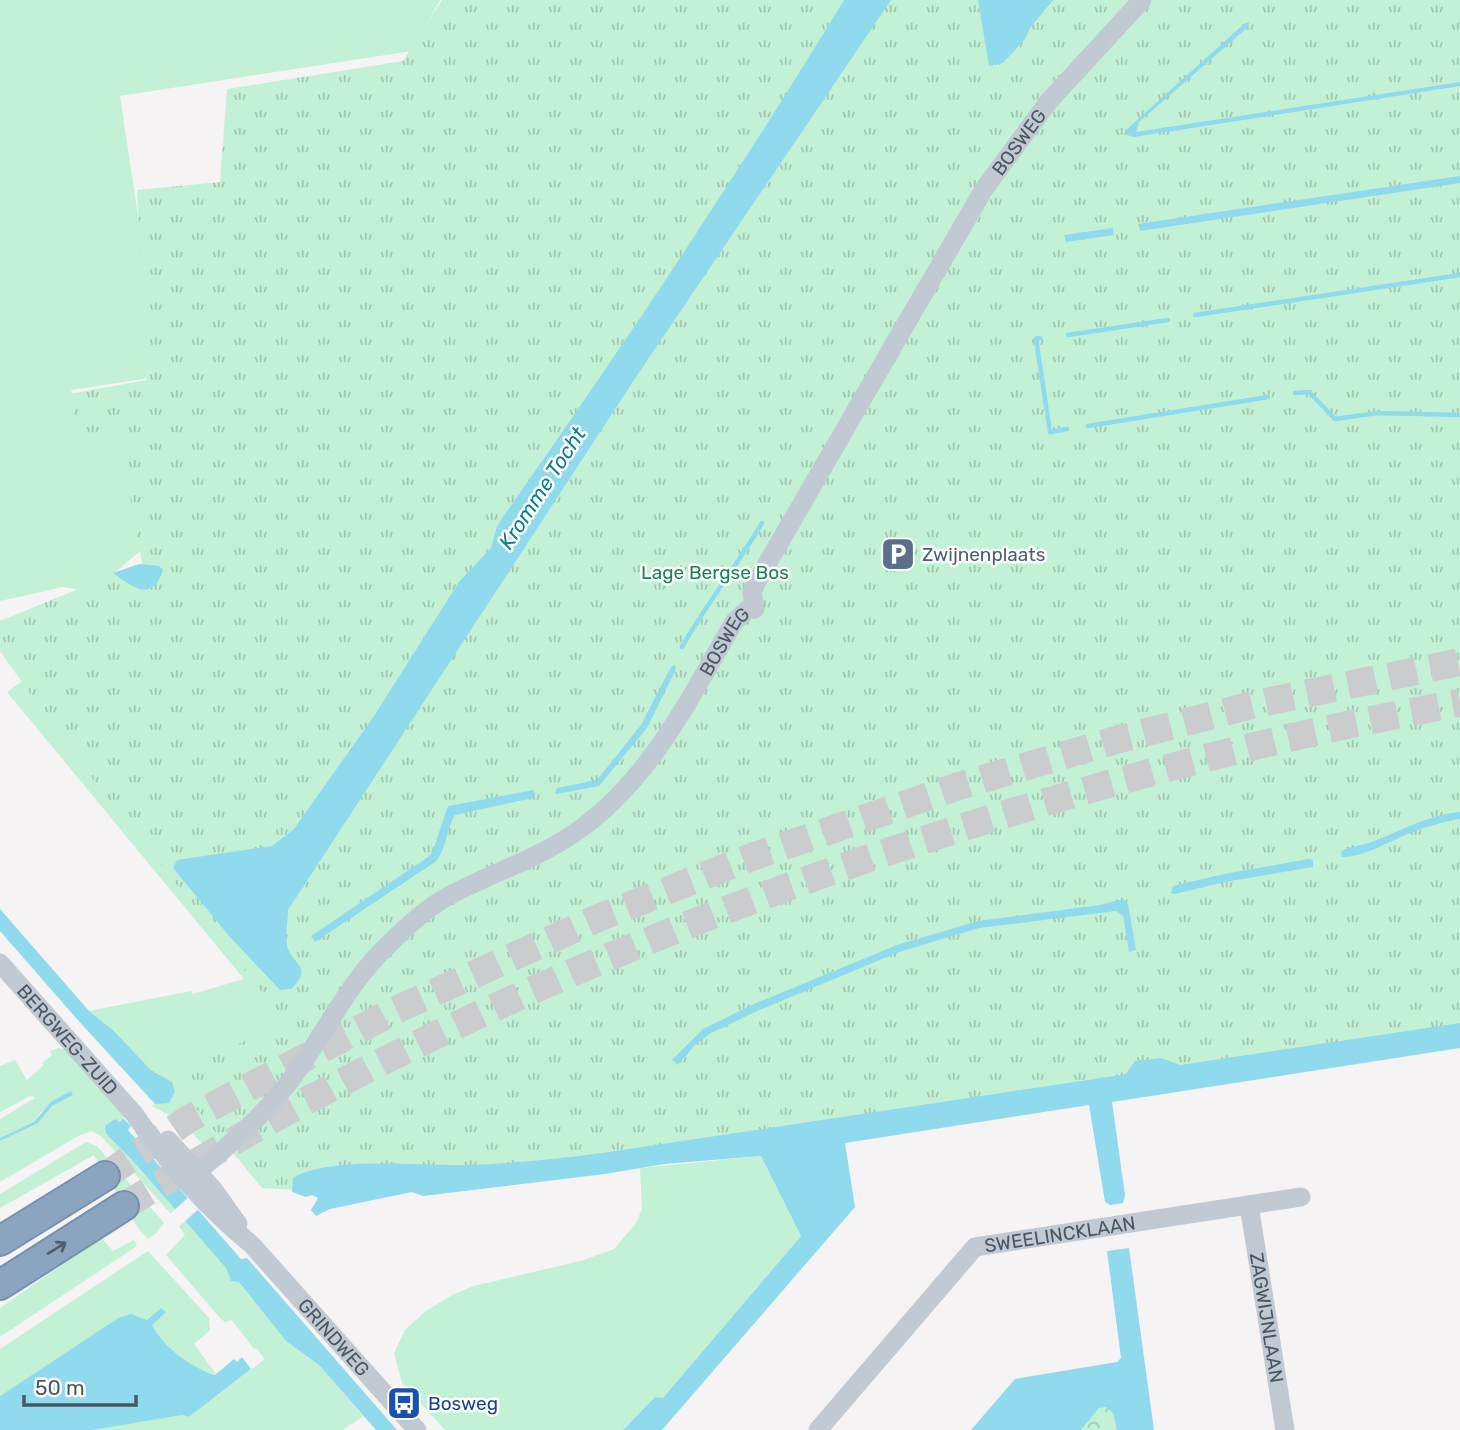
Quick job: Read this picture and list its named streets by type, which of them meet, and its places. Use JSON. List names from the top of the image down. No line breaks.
{"streets":{"street":["BOSWEG","BERGWEG-ZUID","SWEELINCKLAAN","ZAGWIJNLAAN","GRINDWEG"]},"crossings":[["BOSWEG","BERGWEG-ZUID"],["BOSWEG","GRINDWEG"],["BERGWEG-ZUID","GRINDWEG"],["SWEELINCKLAAN","ZAGWIJNLAAN"]],"water":["Kromme Tocht"],"parks":["Lage Bergse Bos"],"places":{"parking":["Zwijnenplaats"],"bus stop":["Bosweg"]},"scale_bar":"50 m"}
